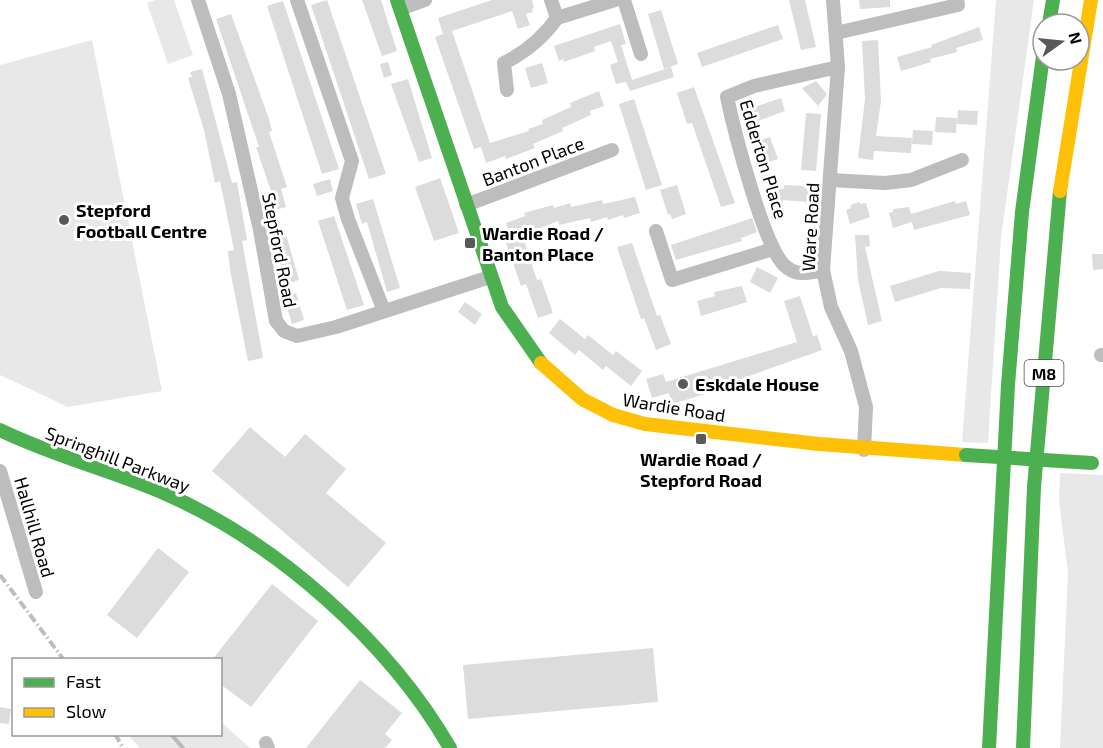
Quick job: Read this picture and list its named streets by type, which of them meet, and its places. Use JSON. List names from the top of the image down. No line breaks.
{"streets":{"main road":["M8","Wardie Road","Springhill Parkway"],"street":["Edderton Place","Banton Place","Ware Road","Stepford Road","Hallhill Road"]},"crossings":[["Edderton Place","Ware Road"],["Banton Place","Wardie Road"],["Ware Road","Wardie Road"],["Stepford Road","Wardie Road"]],"places":{"other":["Stepford Football Centre","Eskdale House"],"transit":["Wardie Road / Banton Place","Wardie Road / Stepford Road"]},"legend":["Fast","Slow"],"north":"right"}
